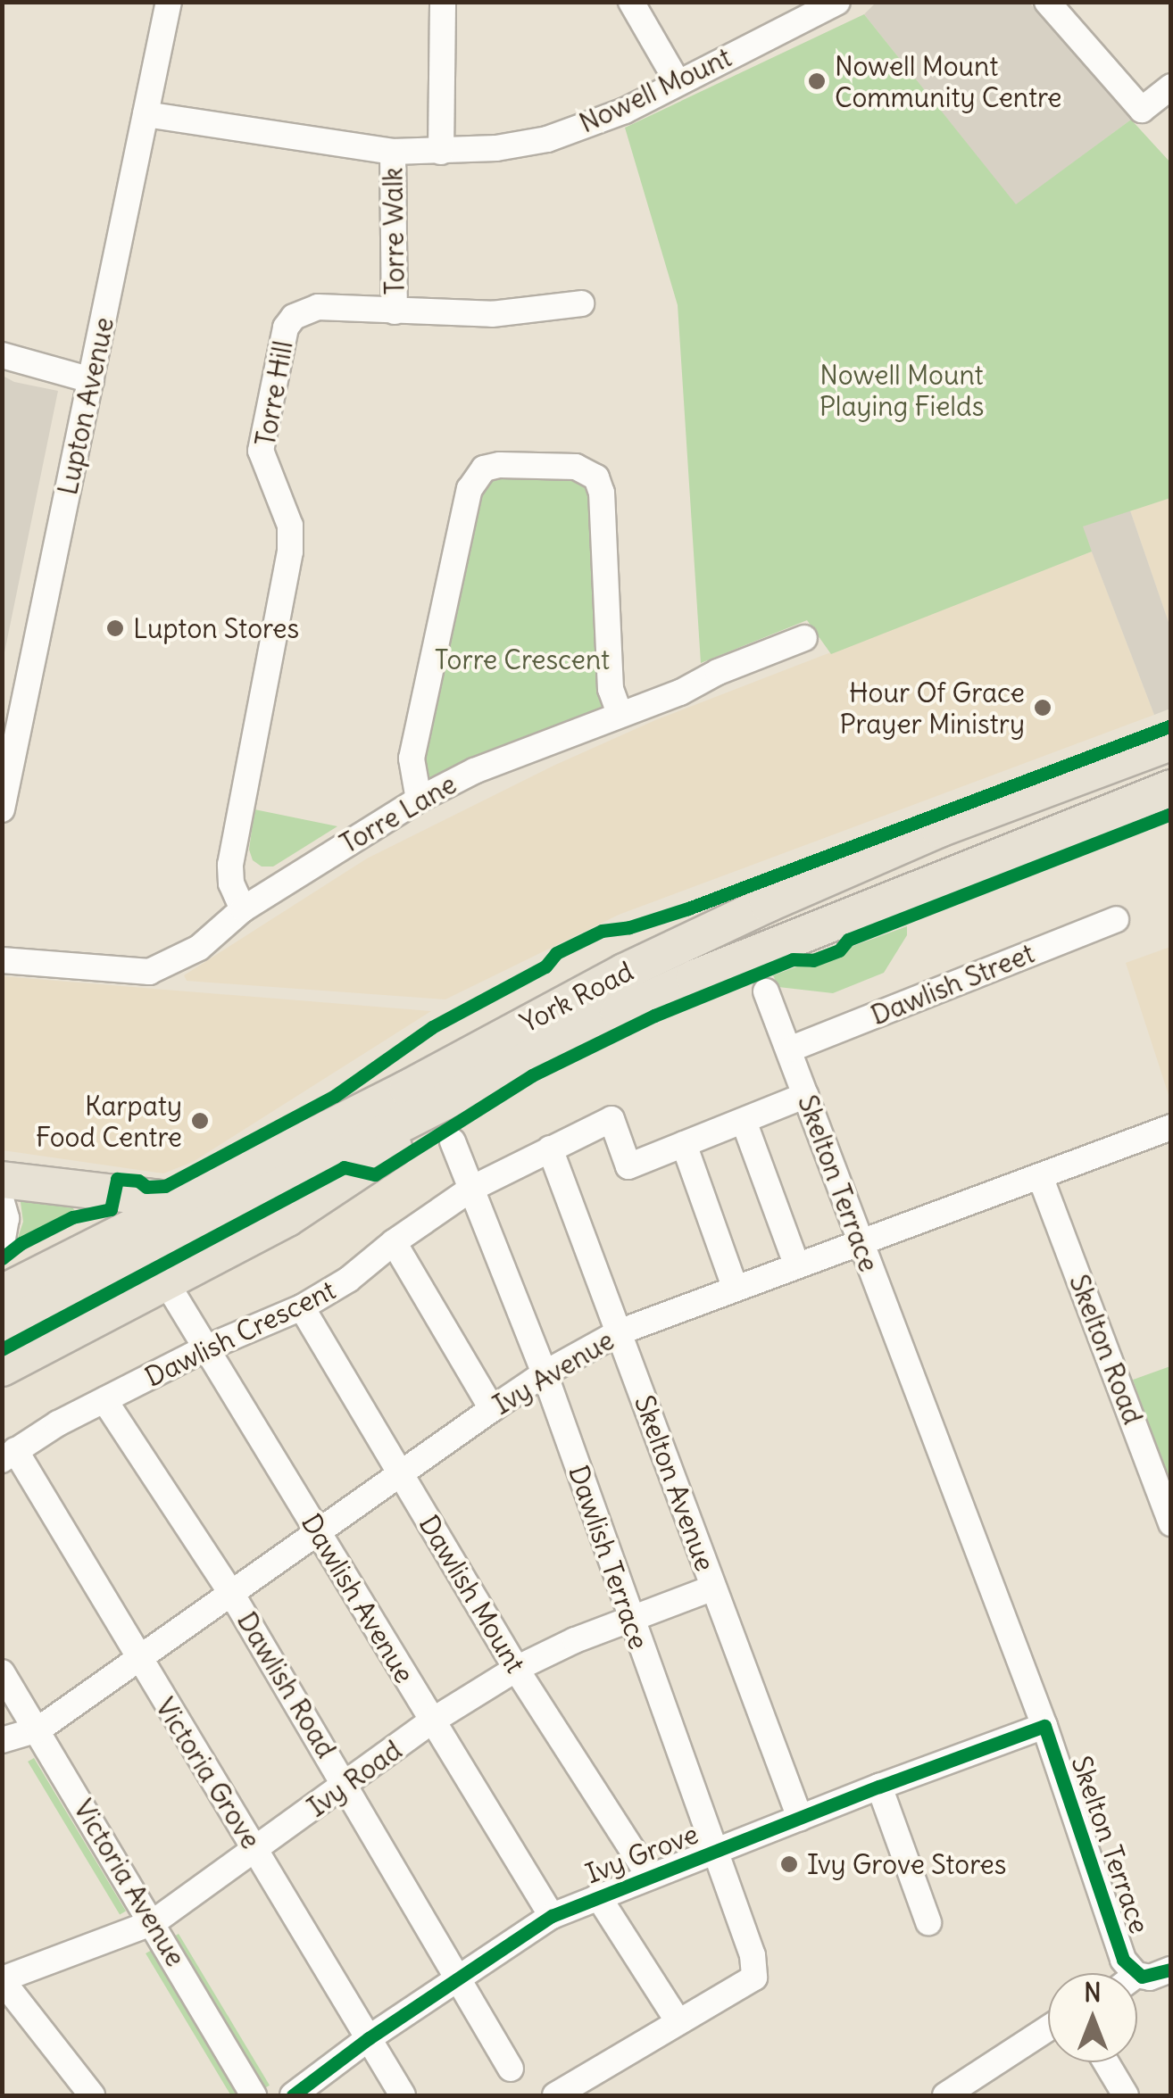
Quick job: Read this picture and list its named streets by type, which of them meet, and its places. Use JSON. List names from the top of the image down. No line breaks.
{"streets":{"highway":["York Road"],"street":["Nowell Mount","Torre Walk","Torre Hill","Lupton Avenue","Torre Lane","Dawlish Street","Skelton Terrace","Dawlish Crescent","Skelton Road","Ivy Avenue","Skelton Avenue","Dawlish Terrace","Dawlish Mount","Dawlish Avenue","Dawlish Road","Victoria Grove","Ivy Road","Ivy Grove","Victoria Avenue"]},"crossings":[["Nowell Mount","Torre Walk"],["Nowell Mount","Lupton Avenue"],["Torre Walk","Torre Hill"],["Torre Hill","Torre Lane"],["Dawlish Street","Skelton Terrace"],["Skelton Terrace","Ivy Avenue"],["Skelton Terrace","Ivy Grove"],["Dawlish Crescent","Skelton Avenue"],["Dawlish Crescent","Dawlish Terrace"],["Dawlish Crescent","Dawlish Mount"],["Dawlish Crescent","Dawlish Avenue"],["Dawlish Crescent","Dawlish Road"],["Dawlish Crescent","Victoria Grove"],["Skelton Road","Ivy Avenue"],["Ivy Avenue","Skelton Avenue"],["Ivy Avenue","Dawlish Terrace"],["Ivy Avenue","Dawlish Mount"],["Ivy Avenue","Dawlish Avenue"],["Ivy Avenue","Dawlish Road"],["Ivy Avenue","Victoria Grove"],["Ivy Avenue","Victoria Avenue"],["Skelton Avenue","Ivy Road"],["Skelton Avenue","Ivy Grove"],["Dawlish Terrace","Ivy Road"],["Dawlish Terrace","Ivy Grove"],["Dawlish Mount","Ivy Road"],["Dawlish Mount","Ivy Grove"],["Dawlish Avenue","Ivy Road"],["Dawlish Avenue","Ivy Grove"],["Dawlish Road","Ivy Road"],["Dawlish Road","Ivy Grove"],["Victoria Grove","Ivy Road"],["Victoria Grove","Ivy Grove"],["Ivy Road","Victoria Avenue"]],"parks":["Nowell Mount Playing Fields","Torre Crescent"],"places":["Nowell Mount Community Centre","Lupton Stores","Hour Of Grace Prayer Ministry","Karpaty Food Centre","Ivy Grove Stores"],"north":"top"}
